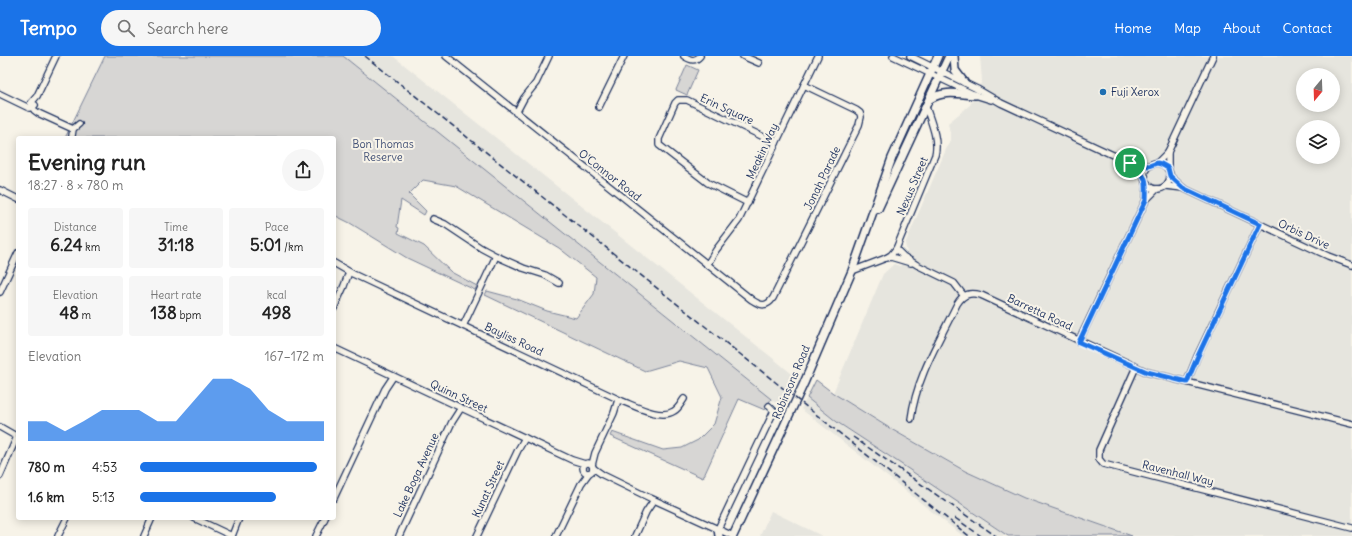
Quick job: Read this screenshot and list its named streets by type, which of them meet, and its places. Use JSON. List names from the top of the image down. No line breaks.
{"streets":{"main road":["Robinsons Road"],"street":["Erin Square","Meakin Way","O'Connor Road","Jonah Parade","Nexus Street","Orbis Drive","Barretta Road","Bayliss Road","Quinn Street","Ravenhall Way","Lake Boga Avenue","Kunat Street"]},"crossings":[["Erin Square","Meakin Way"],["Meakin Way","O'Connor Road"],["Meakin Way","Jonah Parade"],["O'Connor Road","Jonah Parade"],["Nexus Street","Robinsons Road"],["Barretta Road","Ravenhall Way"],["Robinsons Road","Quinn Street"],["Quinn Street","Lake Boga Avenue"],["Quinn Street","Kunat Street"]],"parks":["Bon Thomas Reserve"],"places":["Fuji Xerox"],"north":"bottom","page":{"header":"Tempo","search":"Search here","nav":["Home","Map","About","Contact"],"heading":["Evening run","18:27 · 8 × 780 m"],"stats":[["Distance","6.24 km"],["Time","31:18"],["Pace","5:01 /km"],["Elevation","48 m"],["Heart rate","138 bpm"],["kcal","498"]],"chart":["Elevation","167–172 m"],"list":[{"name":"780 m","note":"4:53"},{"name":"1.6 km","note":"5:13"}]}}
